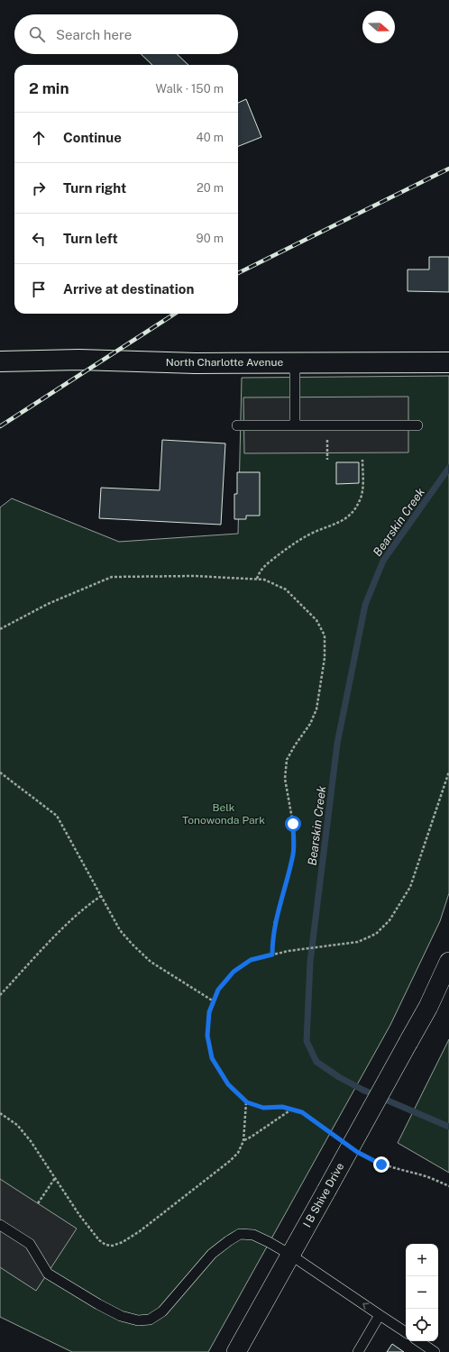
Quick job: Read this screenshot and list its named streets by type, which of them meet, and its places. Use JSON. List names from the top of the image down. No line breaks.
{"streets":{"main road":["North Charlotte Avenue"],"street":["I B Shive Drive"]},"water":["Bearskin Creek"],"parks":["Belk Tonowonda Park"],"north":"right","page":{"search":"Search here","heading":["2 min","Walk · 150 m"],"list":[["Continue","40 m"],["Turn right","20 m"],["Turn left","90 m"],"Arrive at destination"],"map_buttons":["+","−"]}}
